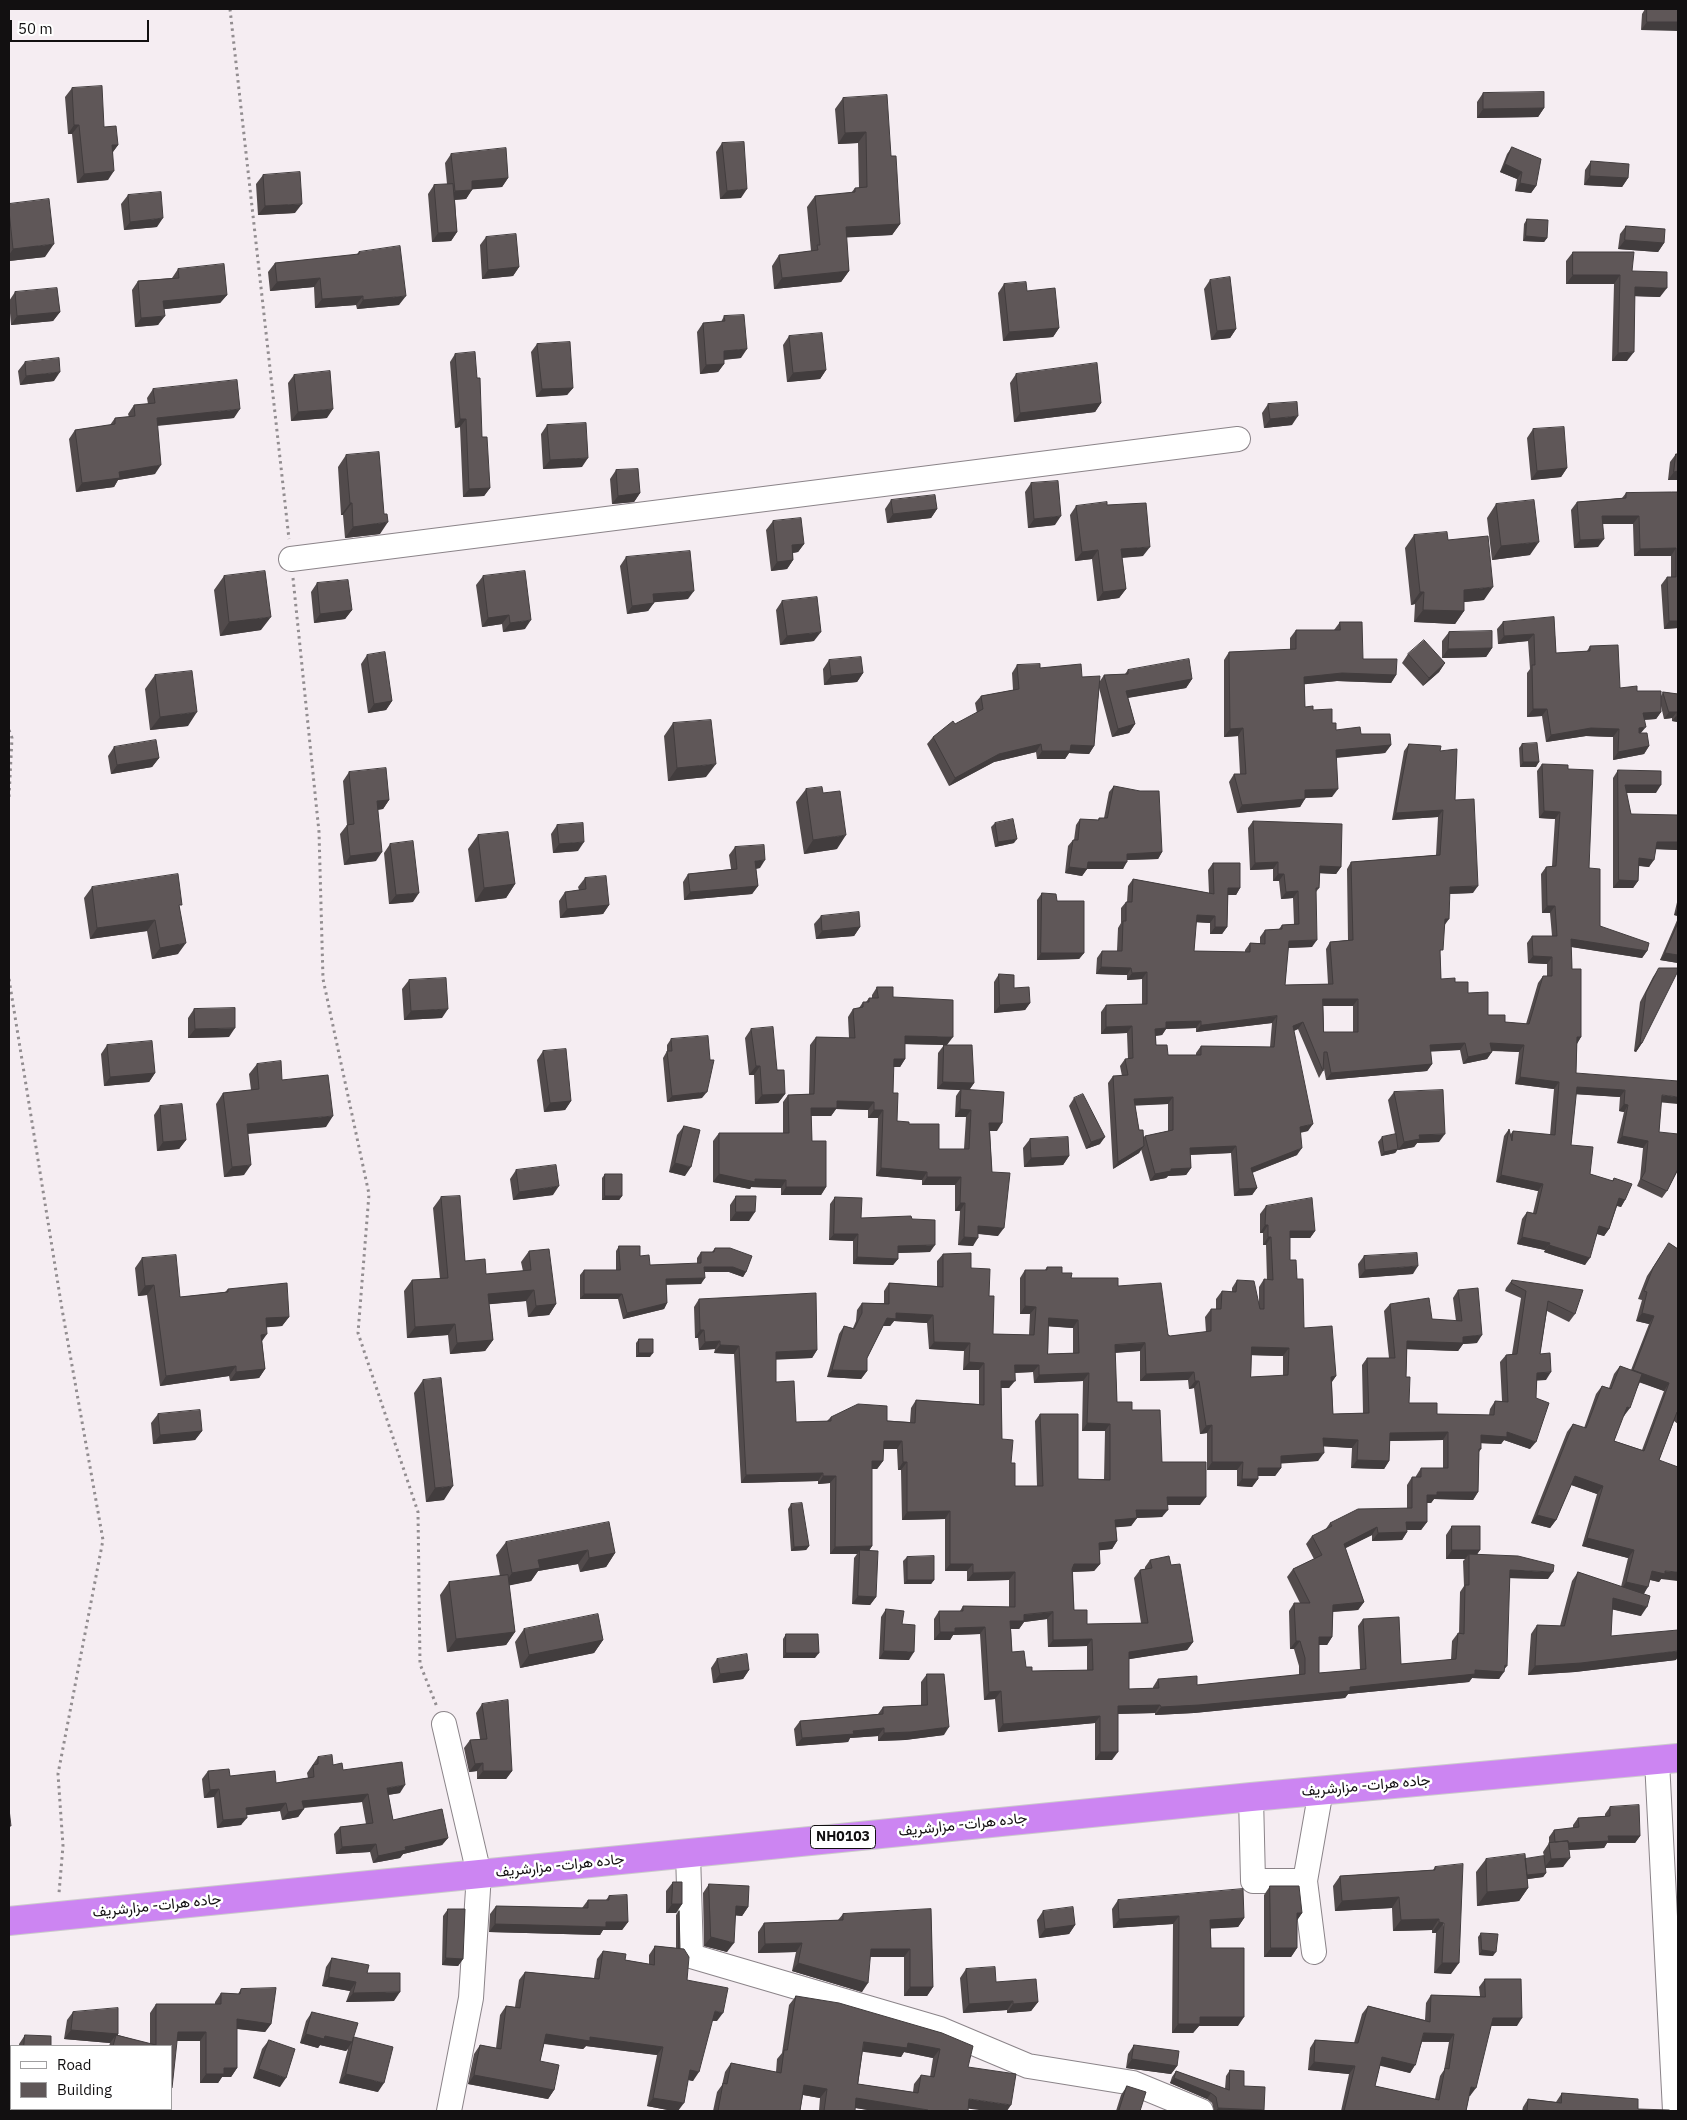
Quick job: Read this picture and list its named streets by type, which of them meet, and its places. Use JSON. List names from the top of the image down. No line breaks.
{"streets":{"highway":["جاده هرات- مزارشریف","NH0103"]},"legend":["Road","Building"],"scale_bar":"50 m"}
